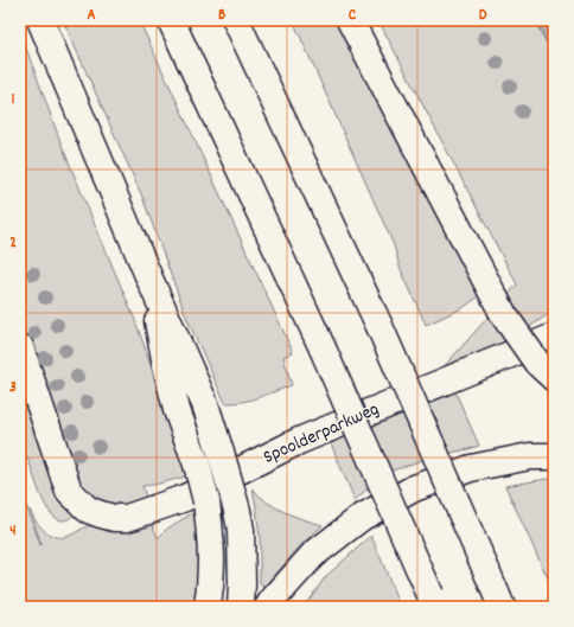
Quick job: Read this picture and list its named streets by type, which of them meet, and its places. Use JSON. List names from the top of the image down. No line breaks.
{"streets":{"main road":["Spoolderparkweg"]},"grid":{"columns":["A","B","C","D"],"rows":["1","2","3","4"]}}
